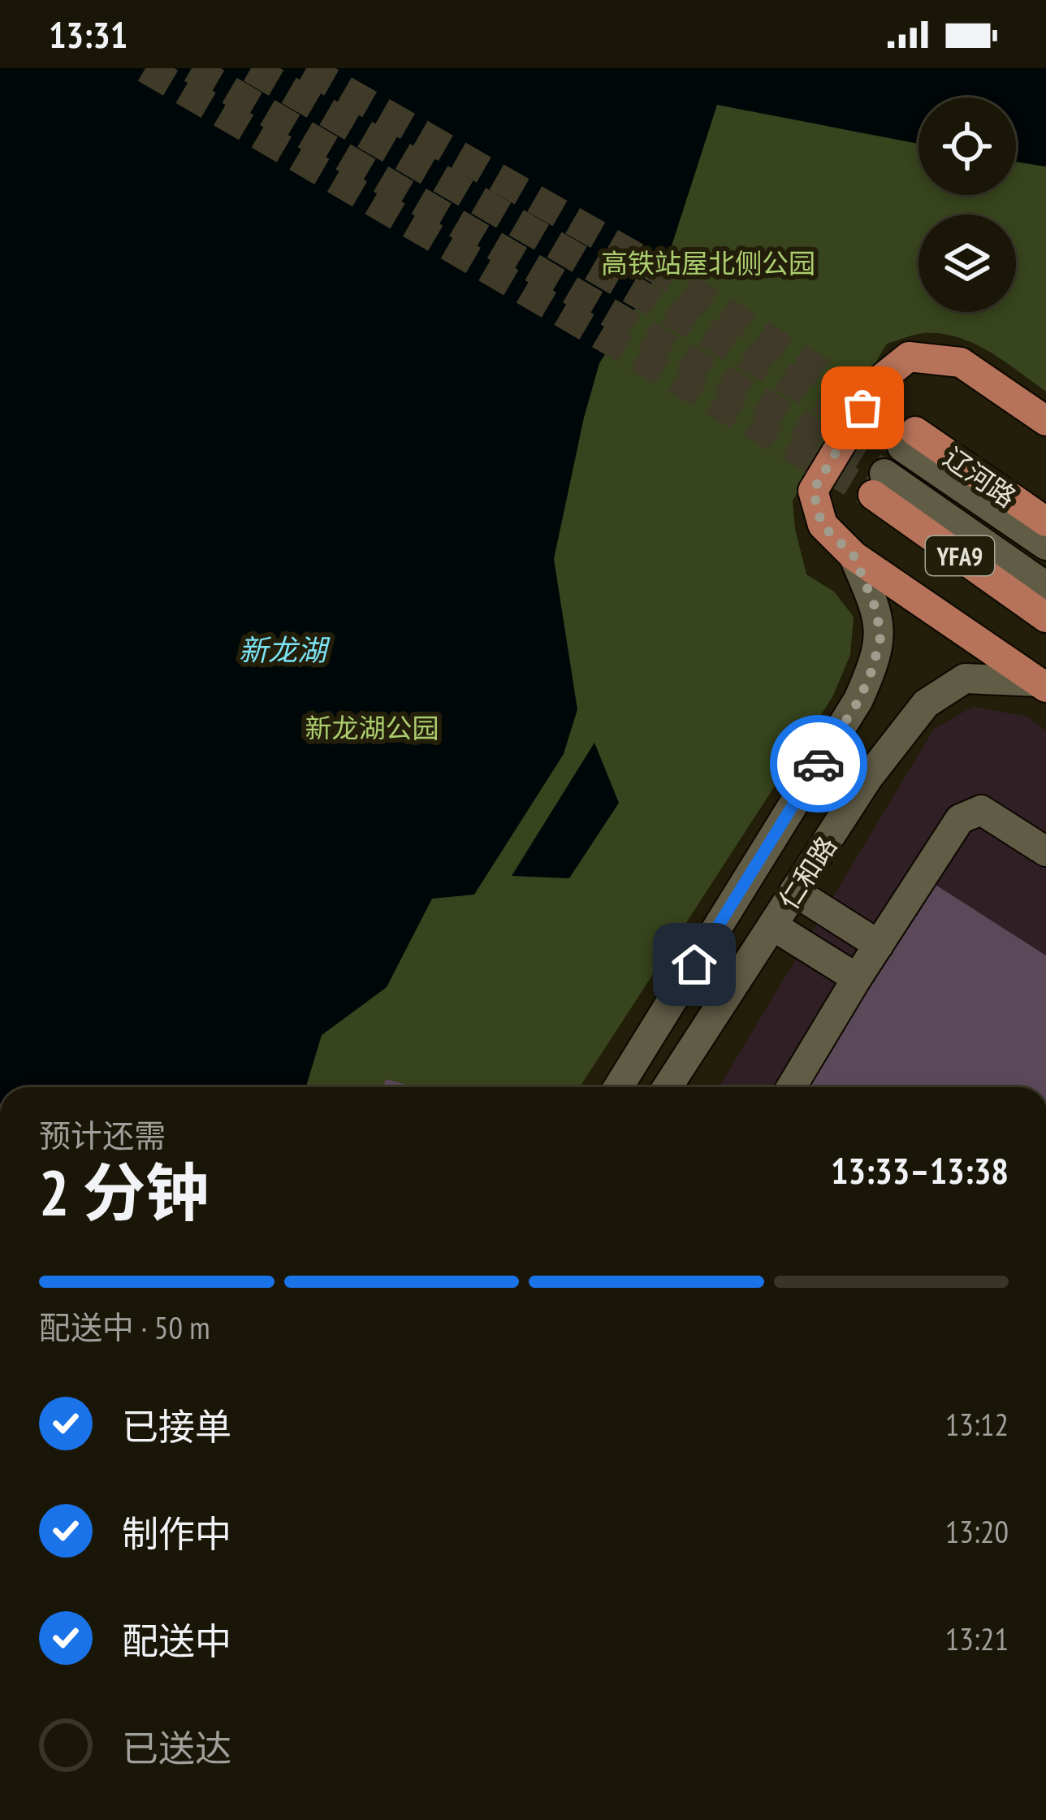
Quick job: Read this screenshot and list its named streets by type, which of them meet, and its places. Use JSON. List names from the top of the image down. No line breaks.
{"streets":{"main road":["辽河路","YFA9"],"street":["仁和路"]},"water":["新龙湖"],"parks":["高铁站屋北侧公园","新龙湖公园"],"page":{"status":"13:31","heading":["2 分钟","预计还需","13:33–13:38"],"bar":"配送中 · 50 m","list":[["已接单","13:12"],["制作中","13:20"],["配送中","13:21"],"已送达"]}}
